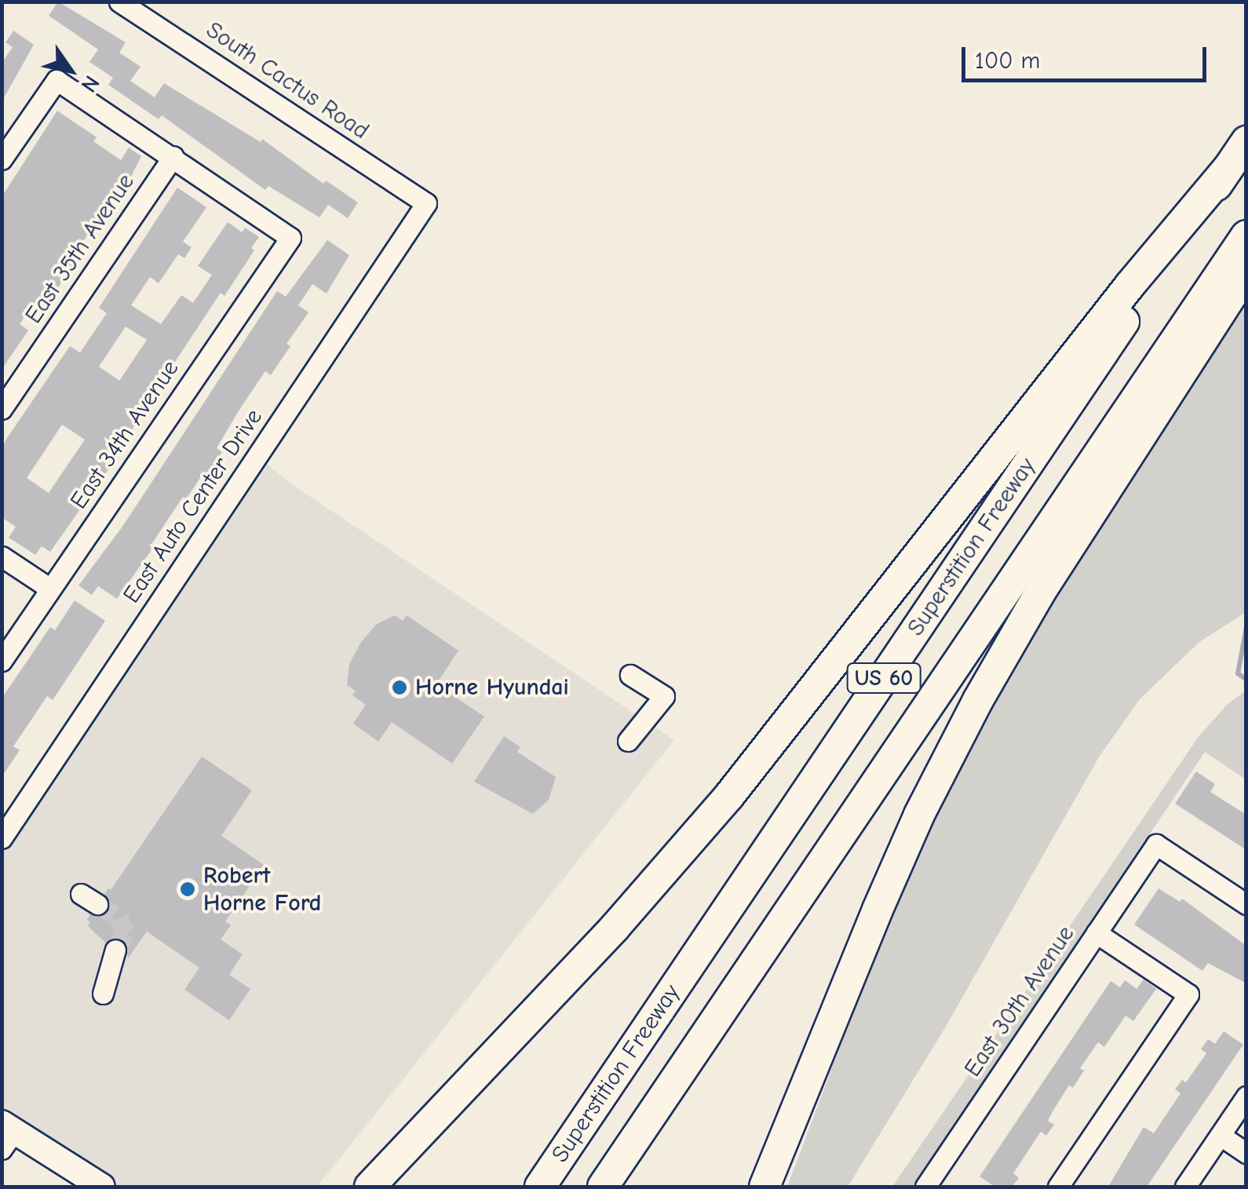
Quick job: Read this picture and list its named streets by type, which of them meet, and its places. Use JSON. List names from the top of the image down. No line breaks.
{"streets":{"highway":["Superstition Freeway","US 60"],"street":["South Cactus Road","East 35th Avenue","East 34th Avenue","East Auto Center Drive","East 30th Avenue"]},"crossings":[["South Cactus Road","East Auto Center Drive"],["East 35th Avenue","East 34th Avenue"]],"places":["Horne Hyundai","Robert Horne Ford"],"scale_bar":"100 m","north":"bottom right"}
